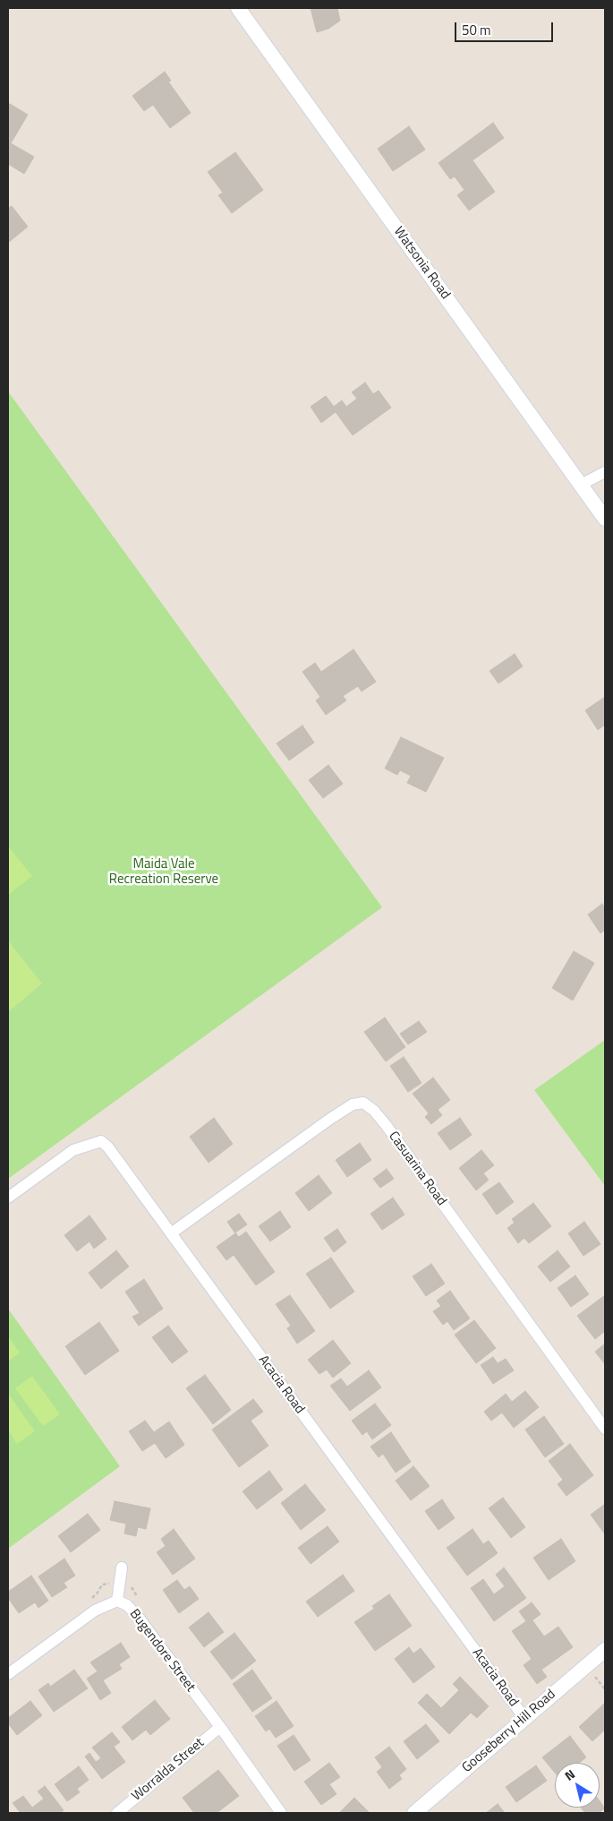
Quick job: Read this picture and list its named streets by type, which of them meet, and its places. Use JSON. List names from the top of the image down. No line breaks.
{"streets":{"street":["Watsonia Road","Casuarina Road","Acacia Road","Bugendore Street","Gooseberry Hill Road","Worralda Street"]},"crossings":[["Casuarina Road","Acacia Road"],["Acacia Road","Gooseberry Hill Road"],["Bugendore Street","Worralda Street"]],"parks":["Maida Vale Recreation Reserve"],"scale_bar":"50 m","north":"top left"}
